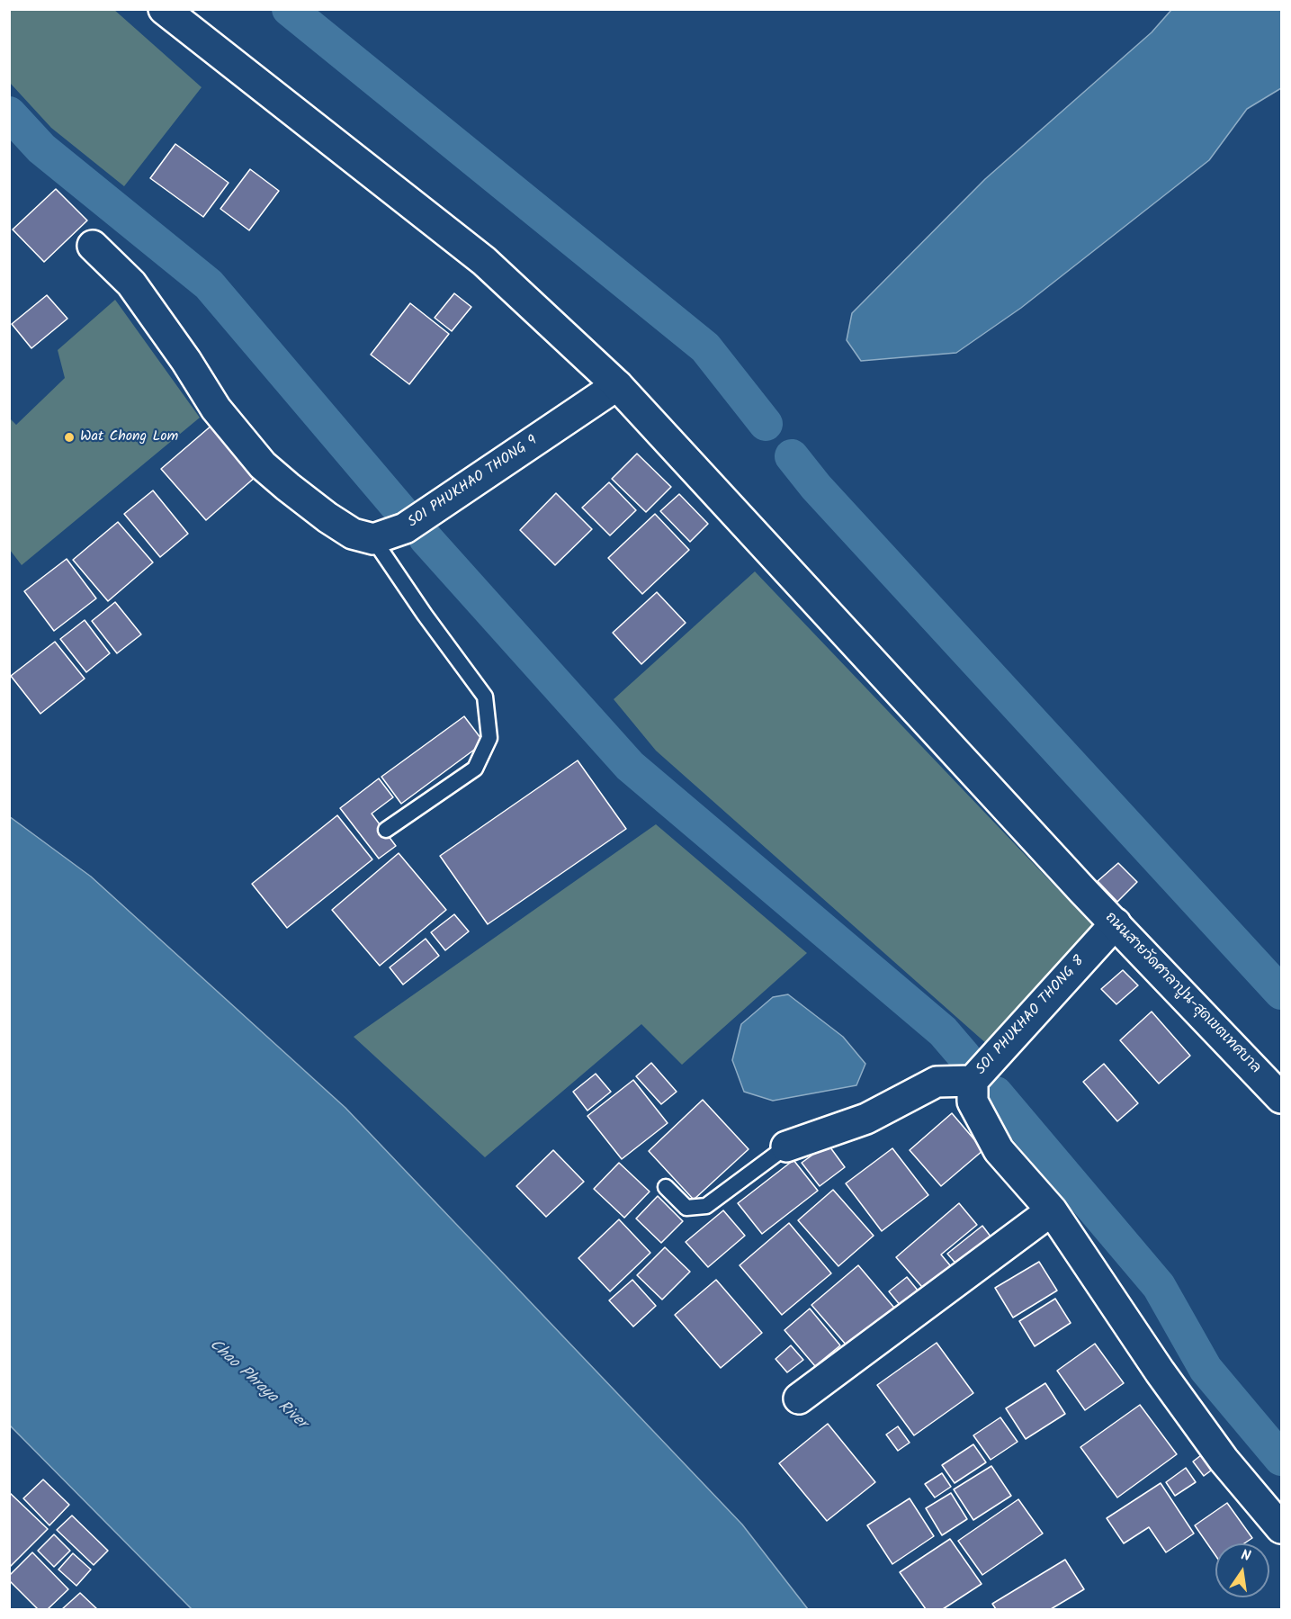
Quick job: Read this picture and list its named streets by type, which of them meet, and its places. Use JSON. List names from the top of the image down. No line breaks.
{"streets":{"street":["SOI PHUKHAO THONG 9","ถนนสายวัดศาลาปูน-สุดเขตเทศบาล","SOI PHUKHAO THONG 8"]},"crossings":[["SOI PHUKHAO THONG 9","ถนนสายวัดศาลาปูน-สุดเขตเทศบาล"],["ถนนสายวัดศาลาปูน-สุดเขตเทศบาล","SOI PHUKHAO THONG 8"]],"water":["Chao Phraya River"],"places":["Wat Chong Lom"],"north":"top"}
